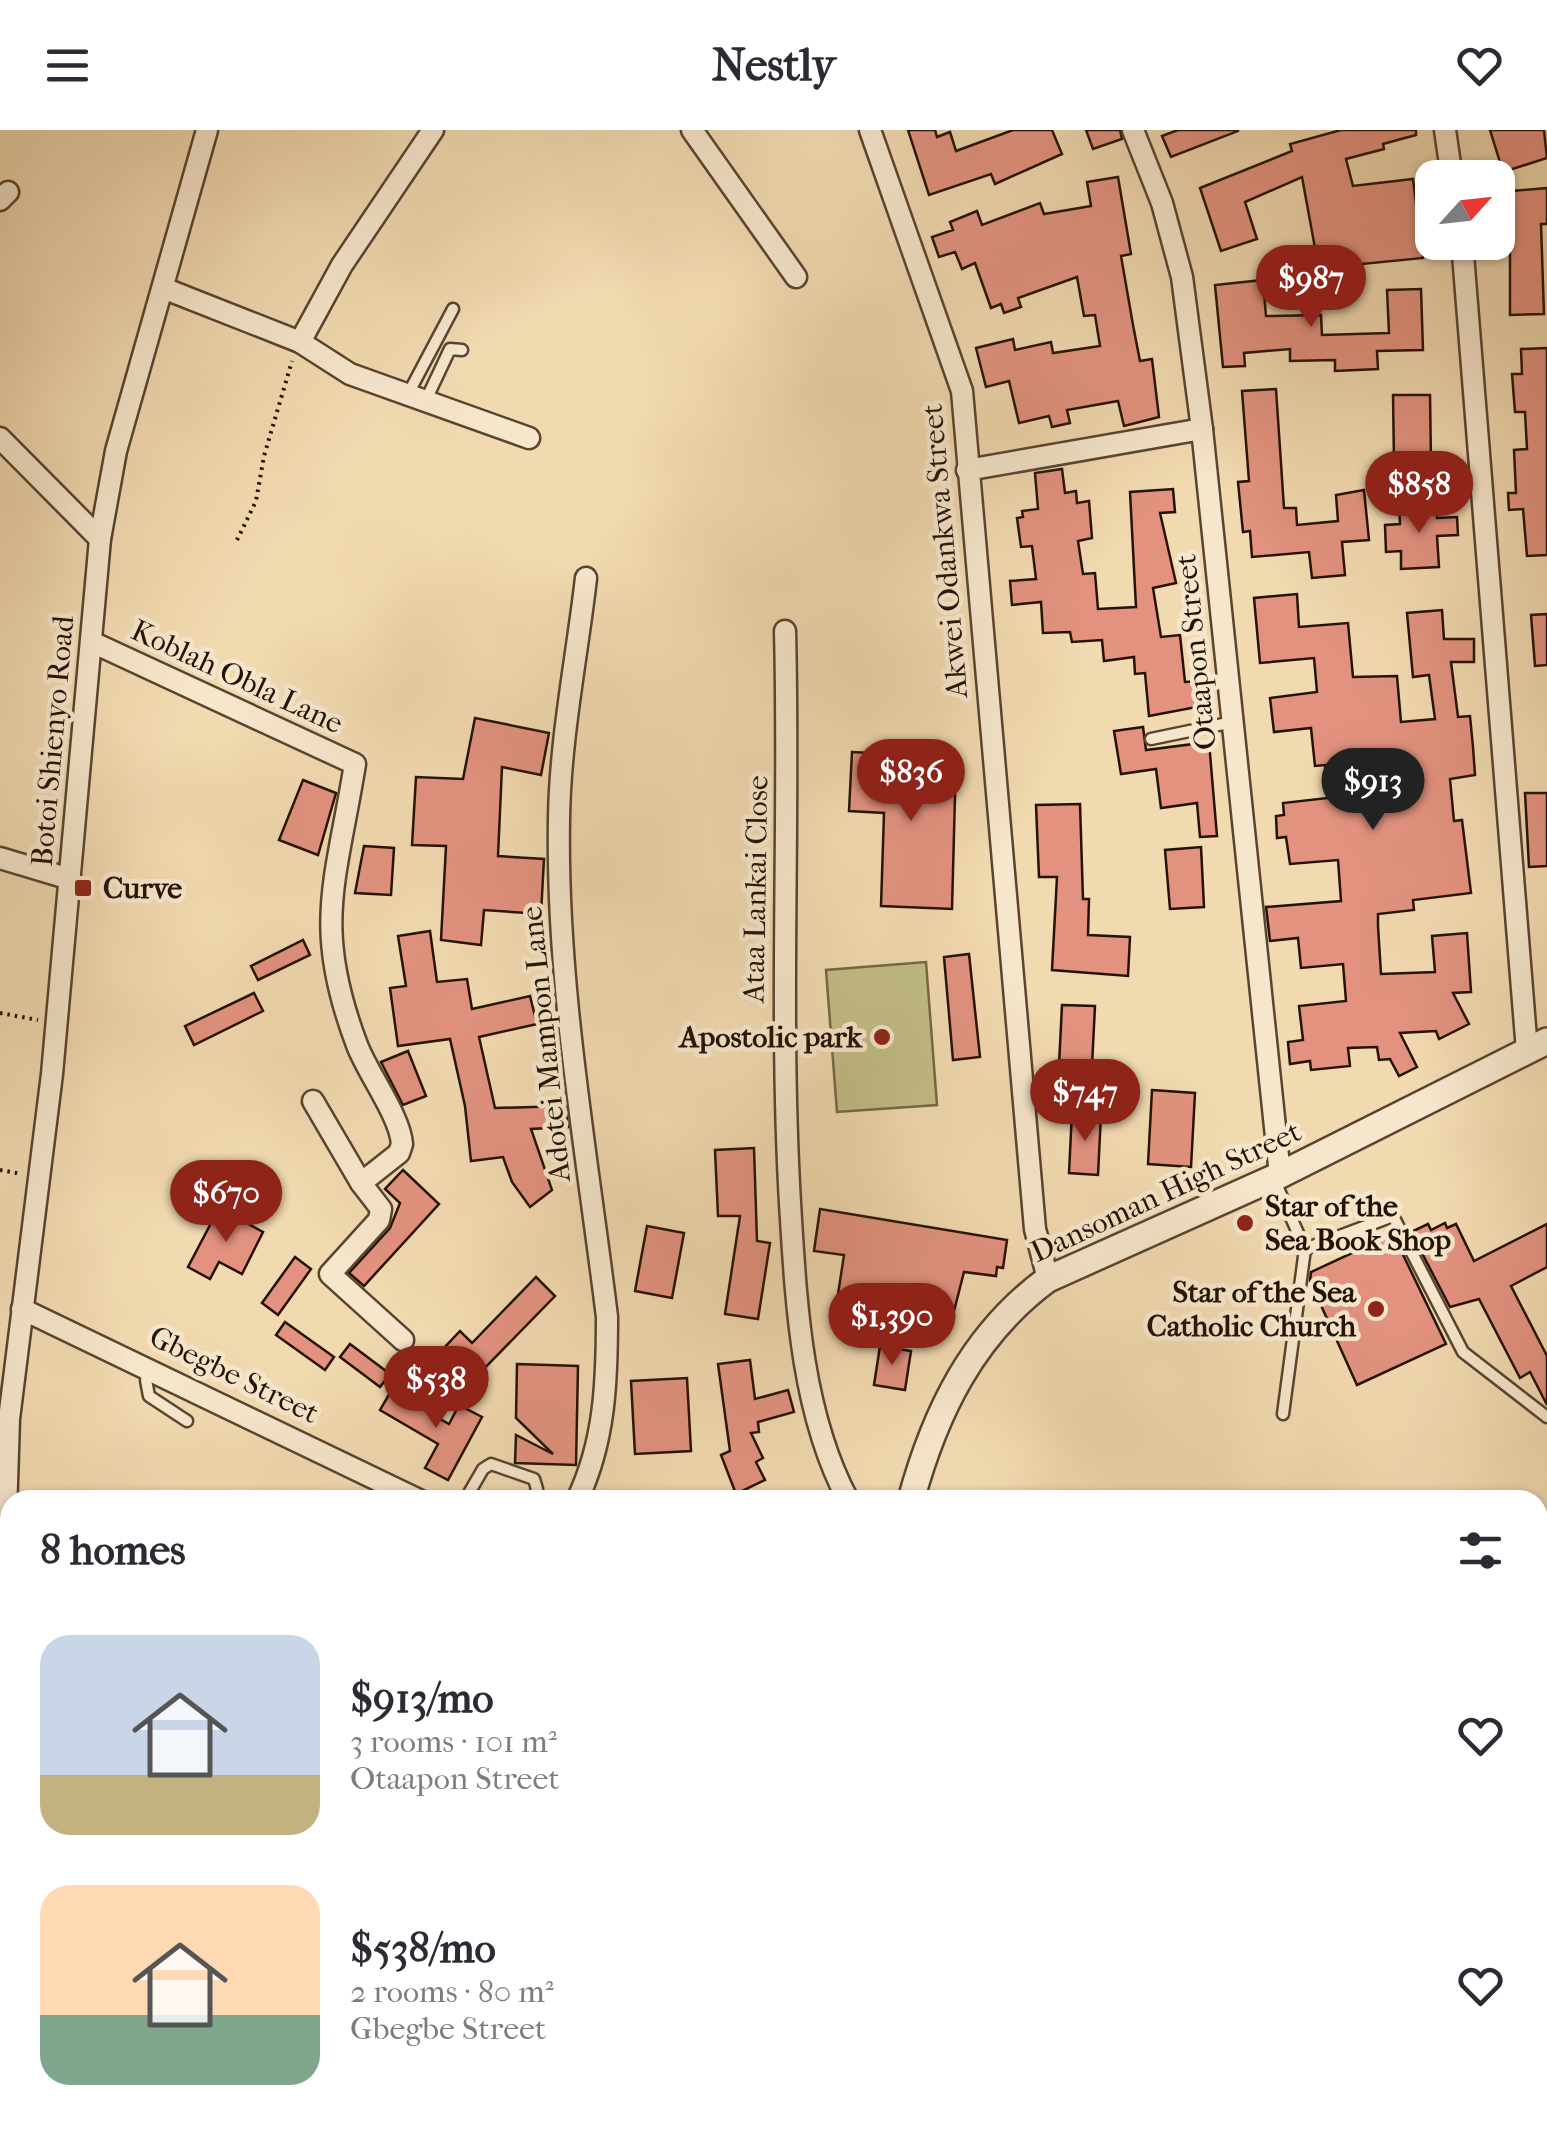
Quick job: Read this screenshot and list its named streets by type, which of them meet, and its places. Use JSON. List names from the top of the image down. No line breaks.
{"streets":{"street":["Akwei Odankwa Street","Otaapon Street","Koblah Obla Lane","Botoi Shienyo Road","Ataa Lankai Close","Adotei Mampon Lane","Dansoman High Street","Gbegbe Street"]},"crossings":[["Akwei Odankwa Street","Dansoman High Street"],["Otaapon Street","Dansoman High Street"],["Koblah Obla Lane","Botoi Shienyo Road"],["Botoi Shienyo Road","Gbegbe Street"]],"places":{"transit":["Curve"],"other":["Apostolic park","Star of the Sea Book Shop","Star of the Sea Catholic Church"]},"north":"top right","page":{"header":"Nestly","price":["$987","$858","$836","$913","$747","$670","$1,390","$538"],"heading":"8 homes","list":[{"name":"$913/mo","note":"3 rooms · 101 m² · Otaapon Street"},{"name":"$538/mo","note":"2 rooms · 80 m² · Gbegbe Street"}]}}
